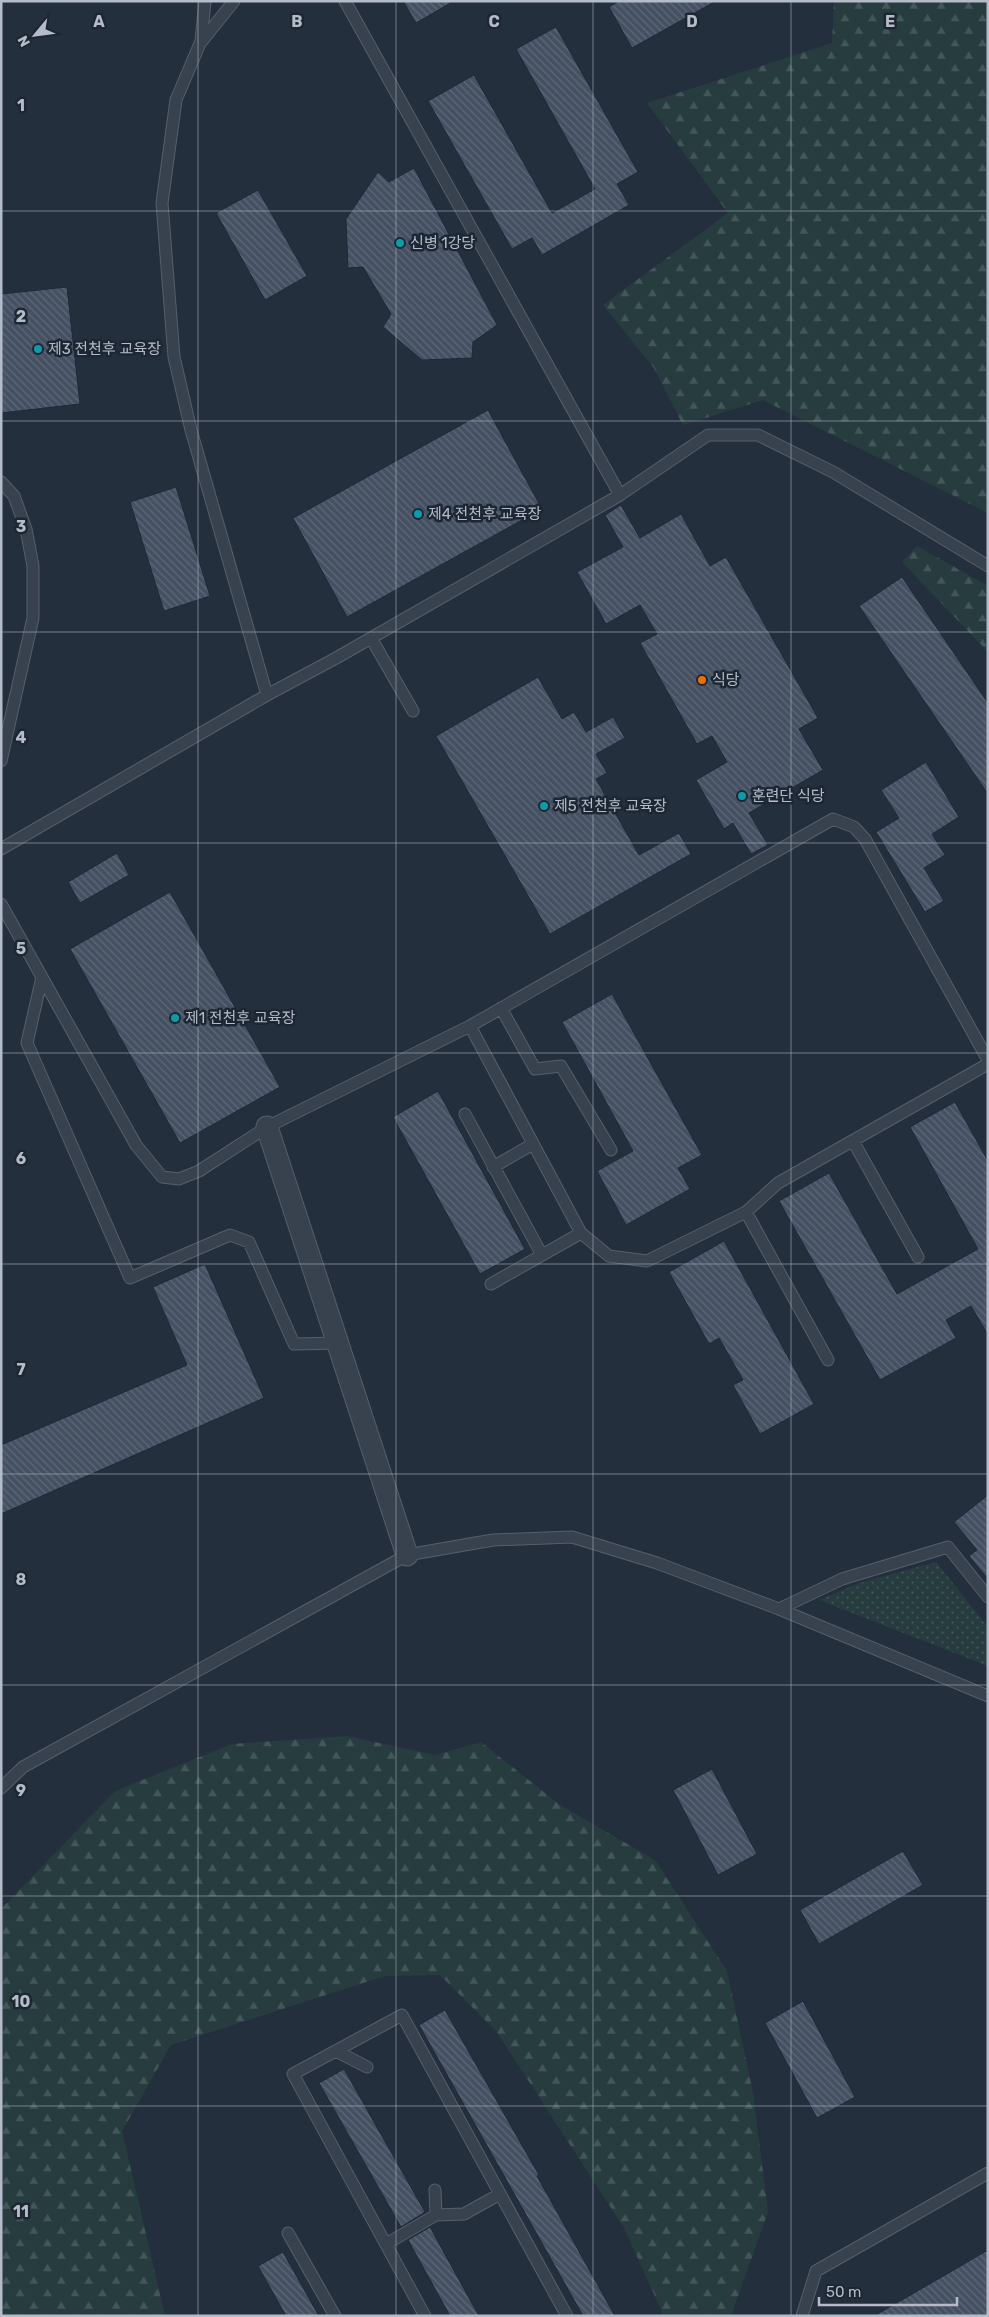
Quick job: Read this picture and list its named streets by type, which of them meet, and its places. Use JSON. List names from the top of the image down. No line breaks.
{"places":["신병 1강당","제3 전천후 교육장","제4 전천후 교육장","식당","훈련단 식당","제5 전천후 교육장","제1 전천후 교육장"],"scale_bar":"50 m","north":"bottom left","grid":{"columns":["A","B","C","D","E"],"rows":["1","2","3","4","5","6","7","8","9","10","11"]}}
